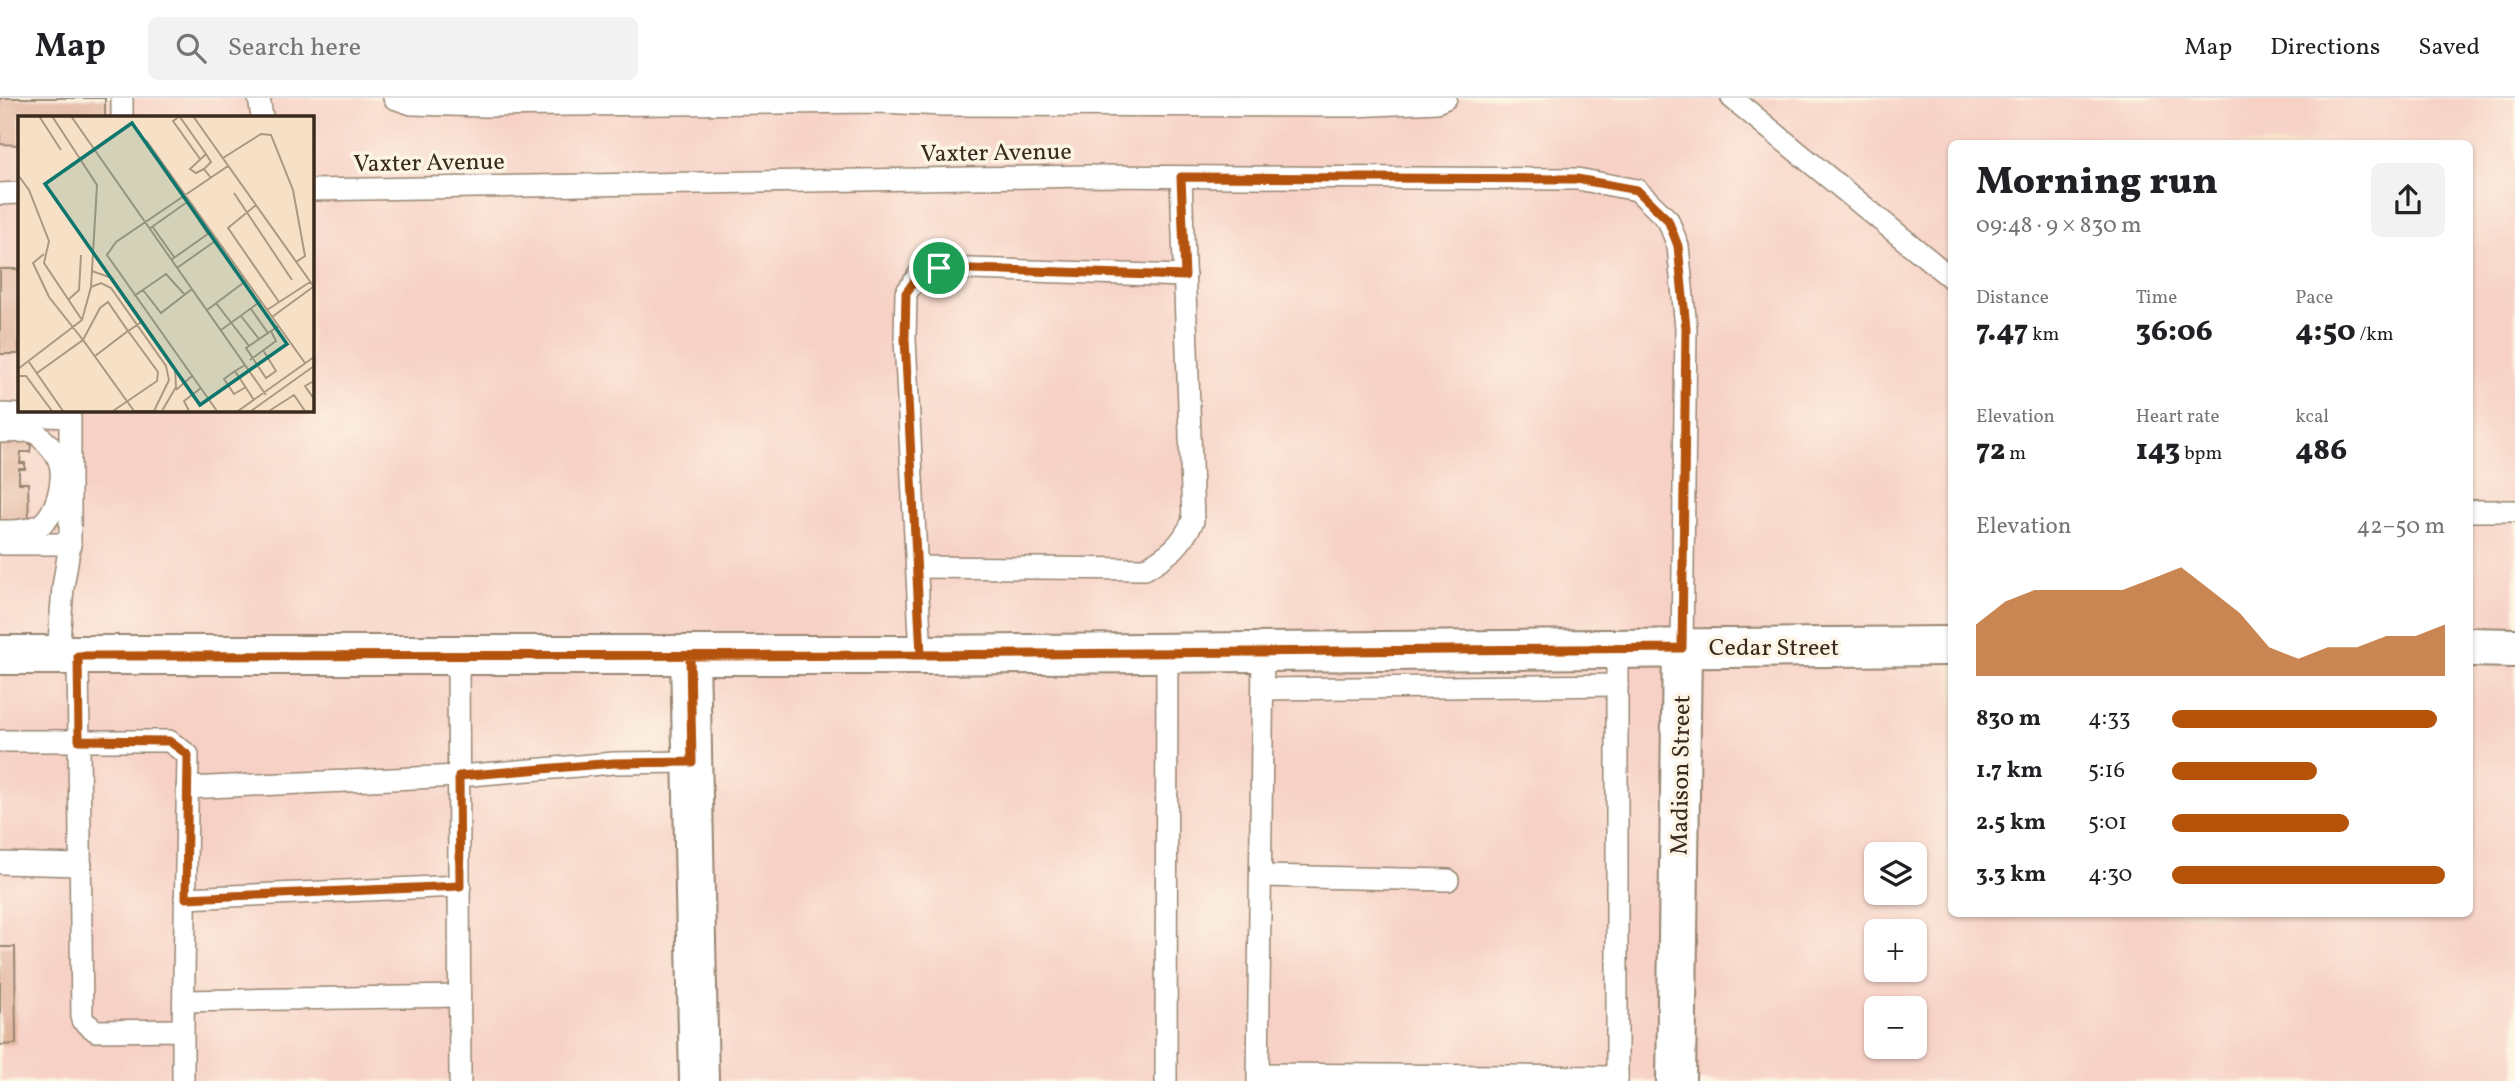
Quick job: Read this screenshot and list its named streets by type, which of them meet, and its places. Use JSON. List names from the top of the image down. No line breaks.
{"streets":{"street":["Cedar Street","Madison Street"],"lane":["Vaxter Avenue"]},"crossings":[["Vaxter Avenue","Madison Street"],["Cedar Street","Madison Street"]],"page":{"header":"Map","search":"Search here","nav":["Map","Directions","Saved"],"heading":["Morning run","09:48 · 9 × 830 m"],"stats":[["Distance","7.47 km"],["Time","36:06"],["Pace","4:50 /km"],["Elevation","72 m"],["Heart rate","143 bpm"],["kcal","486"]],"chart":["Elevation","42–50 m"],"list":[{"name":"830 m","note":"4:33"},{"name":"1.7 km","note":"5:16"},{"name":"2.5 km","note":"5:01"},{"name":"3.3 km","note":"4:30"}],"map_buttons":["+","−"]}}
